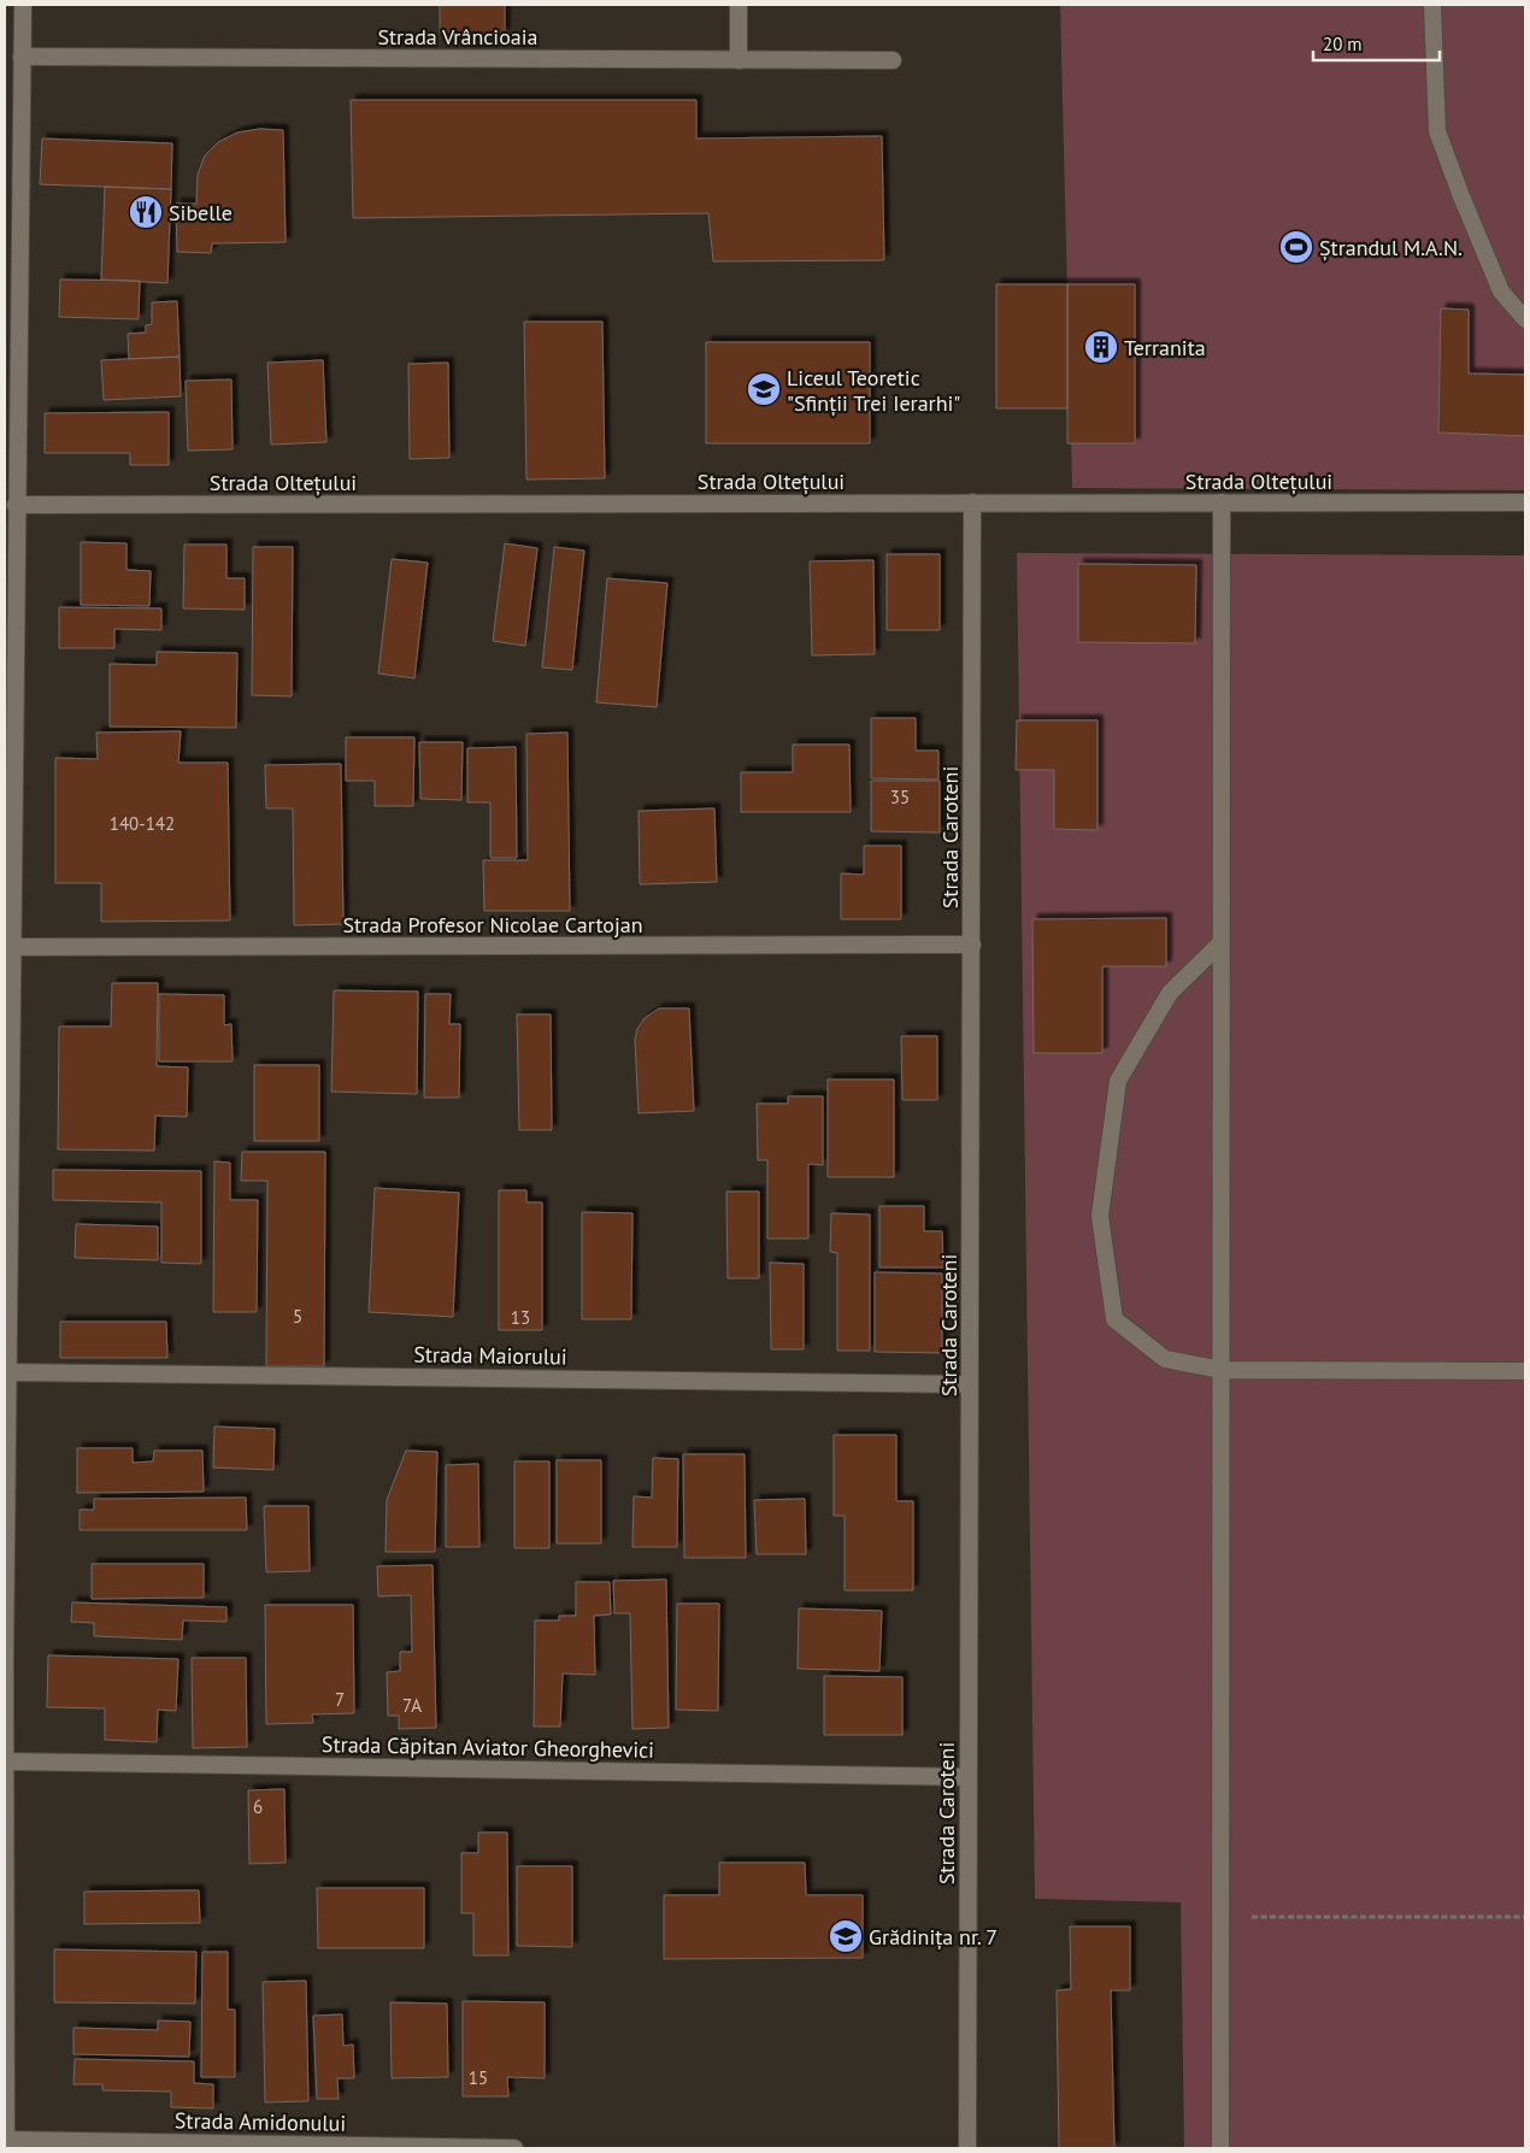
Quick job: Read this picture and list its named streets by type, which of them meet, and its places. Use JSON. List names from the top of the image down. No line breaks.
{"streets":{"street":["Strada Vrâncioaia","Strada Oltețului","Strada Caroteni","Strada Profesor Nicolae Cartojan","Strada Maiorului","Strada Căpitan Aviator Gheorghevici","Strada Amidonului"]},"crossings":[["Strada Oltețului","Strada Caroteni"],["Strada Caroteni","Strada Profesor Nicolae Cartojan"],["Strada Caroteni","Strada Maiorului"],["Strada Caroteni","Strada Căpitan Aviator Gheorghevici"]],"places":{"restaurant":["Sibelle"],"sports":["Ștrandul M.A.N."],"building":["Terranita"],"school or university":["Liceul Teoretic \"Sfinții Trei Ierarhi\"","Grădinița nr. 7"]},"house_numbers":["35","140-142","5","13","7","7A","6","15"],"scale_bar":"20 m"}
